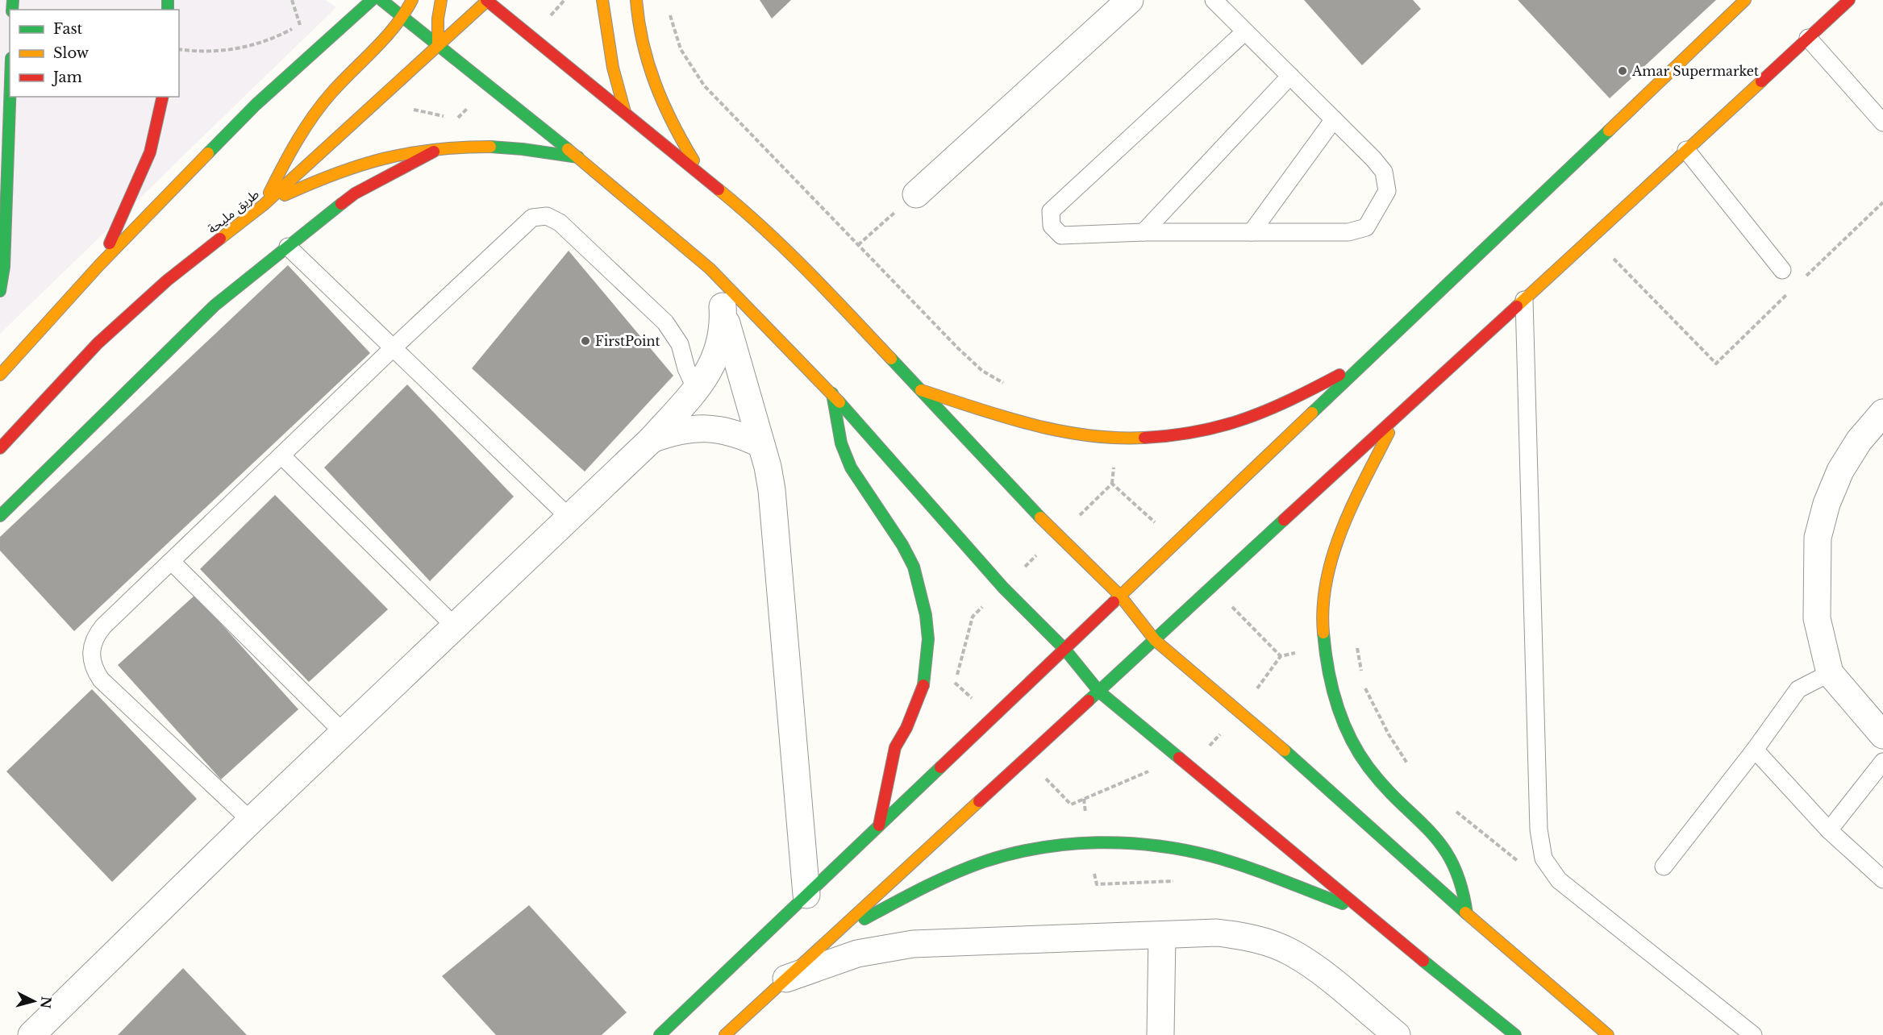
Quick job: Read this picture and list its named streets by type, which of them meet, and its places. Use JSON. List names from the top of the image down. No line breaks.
{"streets":{"main road":["طريق مليحة"]},"places":["Amar Supermarket","FirstPoint"],"legend":["Fast","Slow","Jam"],"north":"right"}
